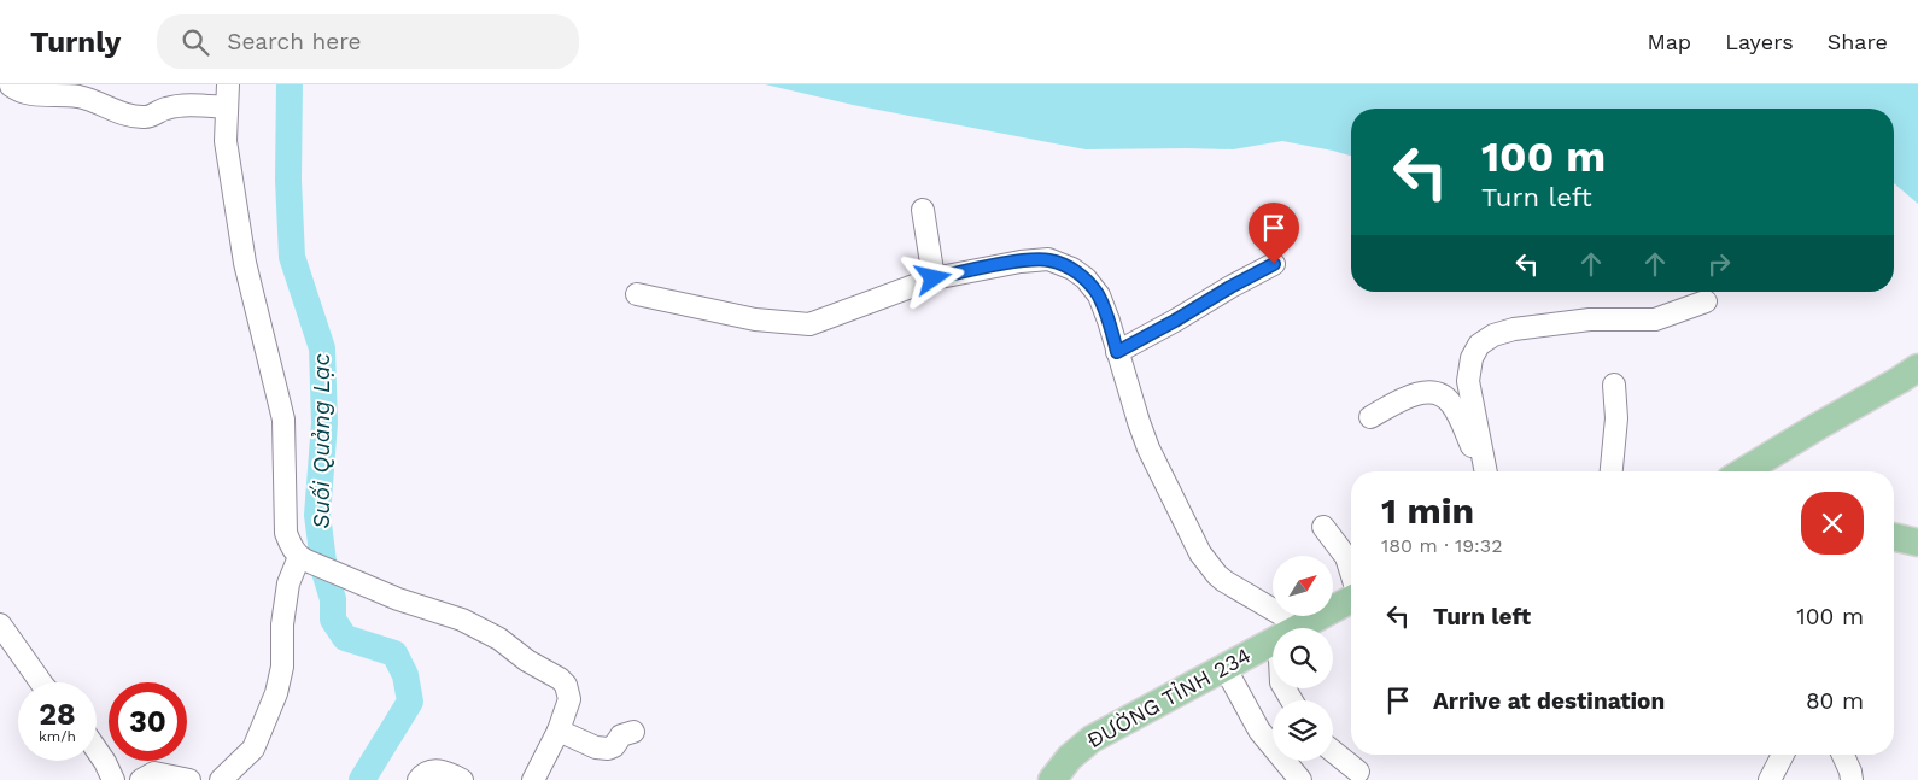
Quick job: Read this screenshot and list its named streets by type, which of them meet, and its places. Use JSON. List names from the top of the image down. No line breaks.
{"streets":{"main road":["ĐƯỜNG TỈNH 234"]},"water":["Suối Quảng Lạc"],"north":"top right","page":{"header":"Turnly","search":"Search here","nav":["Map","Layers","Share"],"turn":["100 m","Turn left"],"heading":["1 min","180 m · 19:32"],"list":[{"name":"Turn left","value":"100 m"},{"name":"Arrive at destination","value":"80 m"}],"speed":"28 km/h","limit":"30"}}
